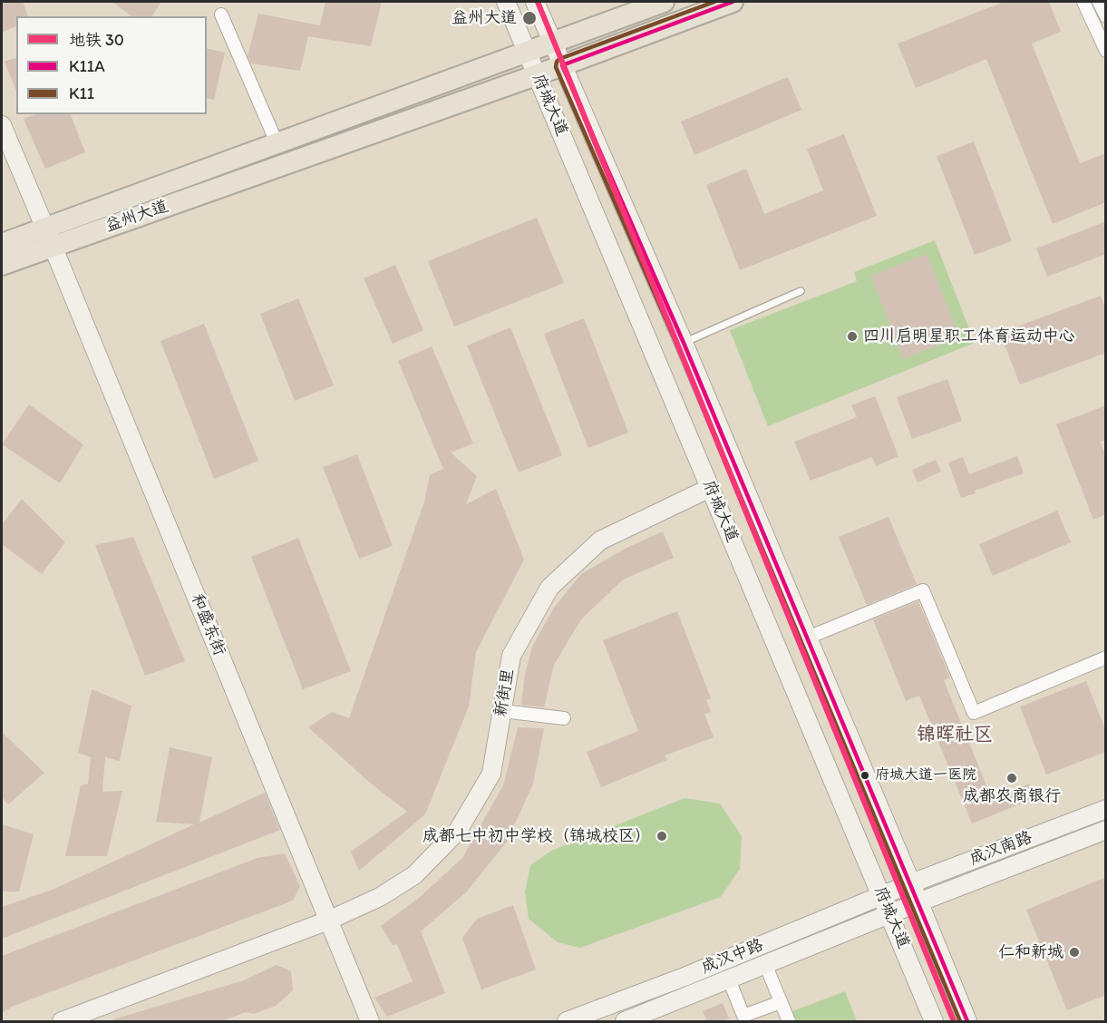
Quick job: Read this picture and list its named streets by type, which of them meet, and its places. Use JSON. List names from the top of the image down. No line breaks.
{"streets":{"main road":["府城大道","益州大道","和盛东街","新街里","成汉南路","成汉中路"]},"crossings":[["府城大道","益州大道"],["府城大道","新街里"],["府城大道","成汉南路"],["府城大道","成汉中路"],["益州大道","和盛东街"],["和盛东街","新街里"],["成汉南路","成汉中路"]],"districts":["锦晖社区"],"places":["益州大道","四川启明星职工体育运动中心","府城大道一医院","成都农商银行","成都七中初中学校（锦城校区）","仁和新城"],"lines":["metro line 30","transit line K11A","transit line K11"],"legend":["地铁 30","K11A","K11"]}
